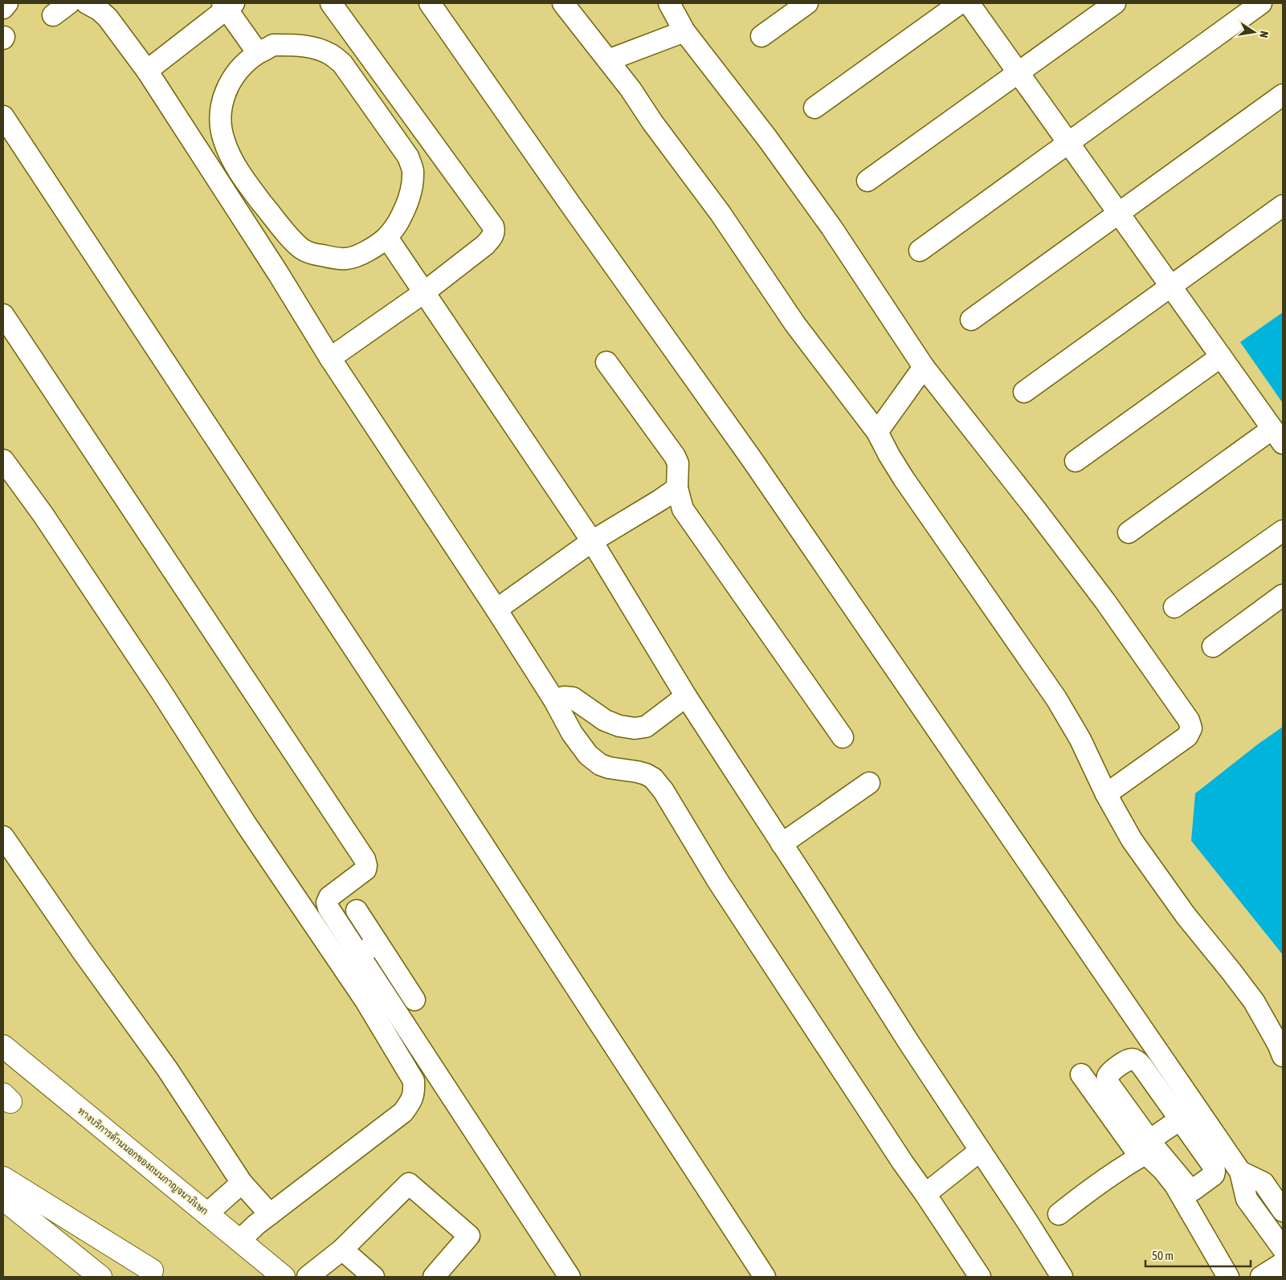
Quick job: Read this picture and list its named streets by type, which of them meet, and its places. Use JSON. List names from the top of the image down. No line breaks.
{"streets":{"main road":["ทางบริการด้านนอกของถนนกาญจนาภิเษก"]},"scale_bar":"50 m","north":"right"}
